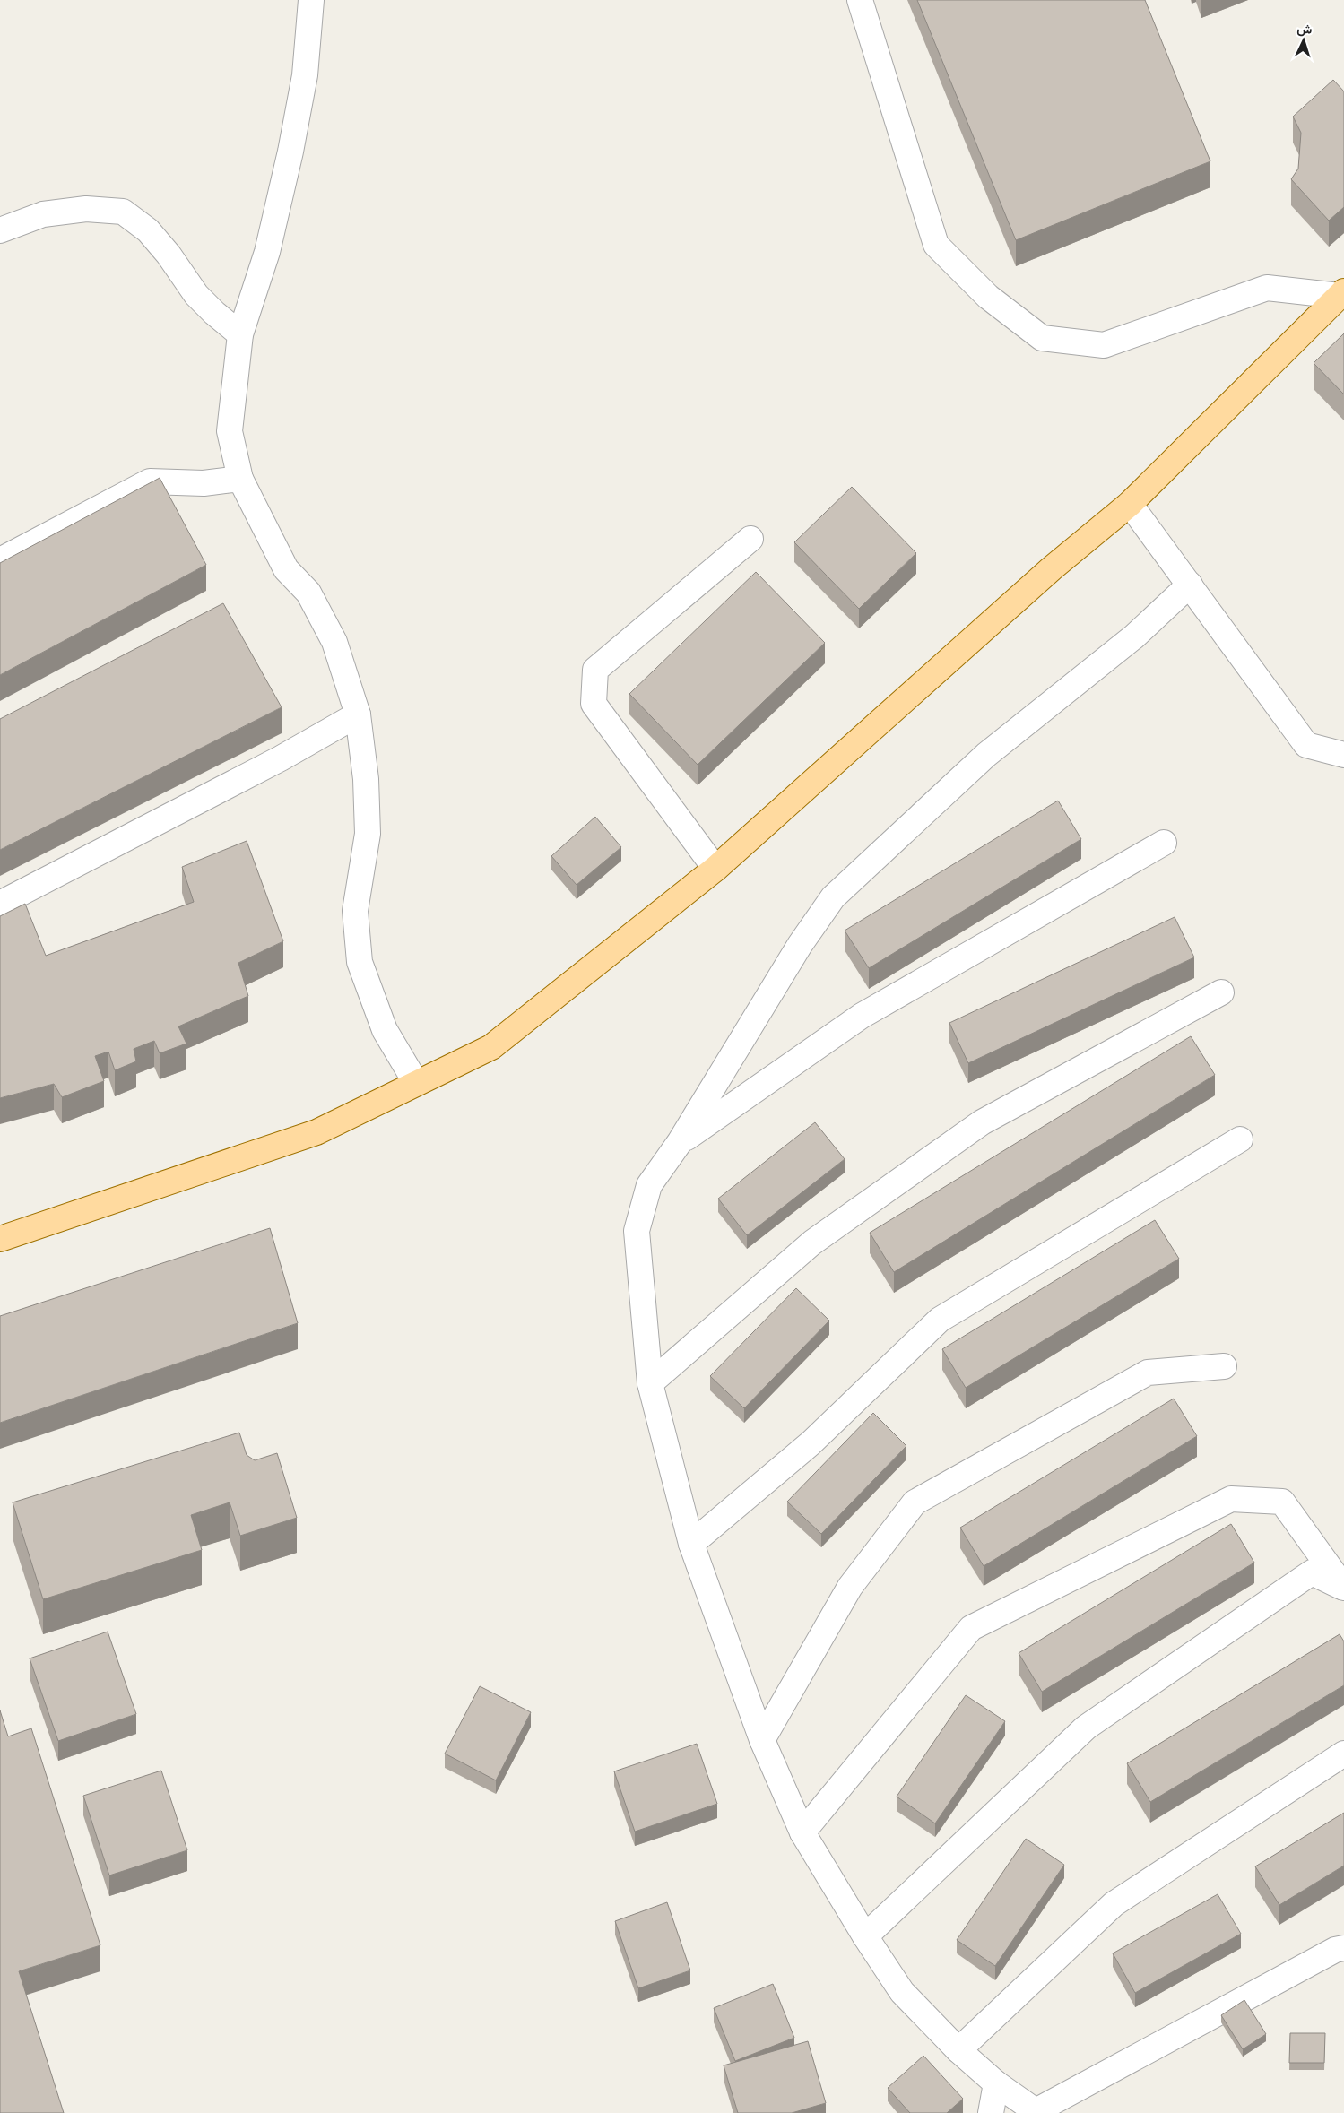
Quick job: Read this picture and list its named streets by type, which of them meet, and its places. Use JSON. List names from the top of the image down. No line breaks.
{"north":"top"}
